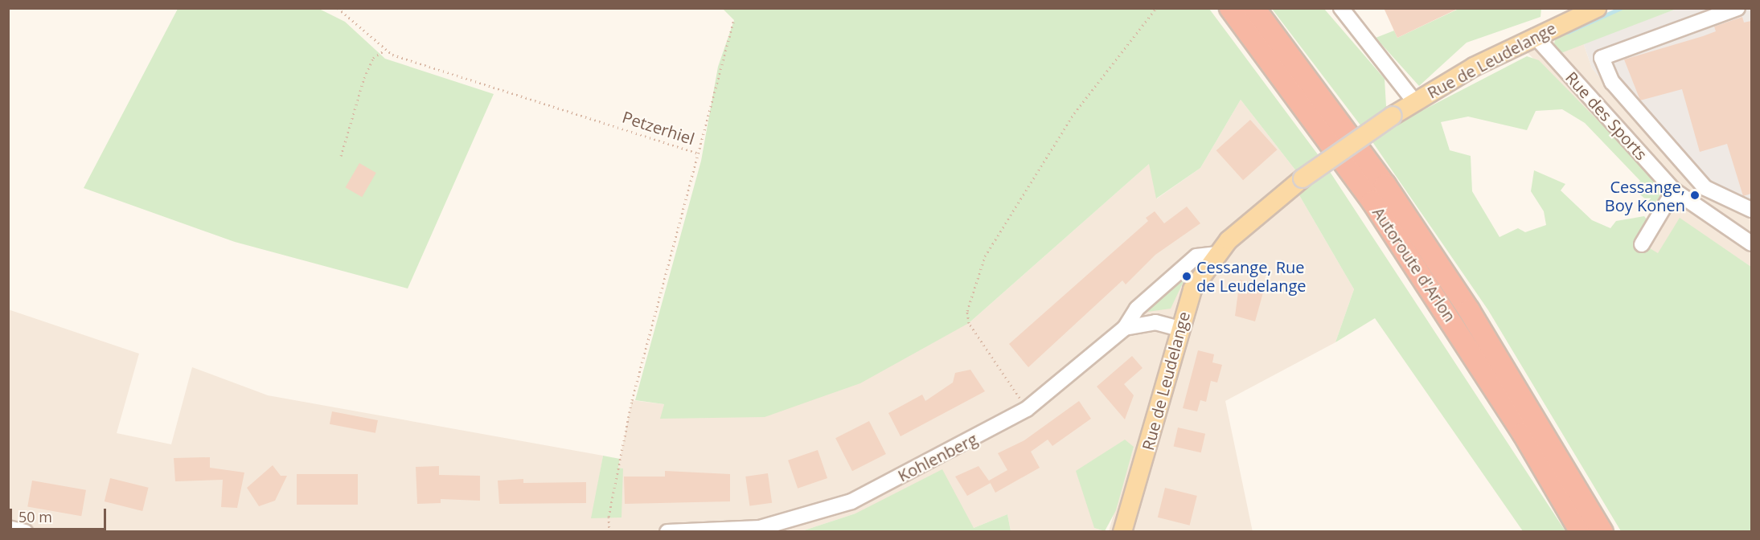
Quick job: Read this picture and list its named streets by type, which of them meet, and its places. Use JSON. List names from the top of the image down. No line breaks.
{"streets":{"highway":["Autoroute d'Arlon"],"main road":["Rue de Leudelange"],"street":["Rue des Sports","Kohlenberg"],"path":["Petzerhiel"]},"crossings":[["Rue de Leudelange","Rue des Sports"],["Rue de Leudelange","Kohlenberg"]],"places":["Cessange, Boy Konen","Cessange, Rue de Leudelange"],"scale_bar":"50 m"}
